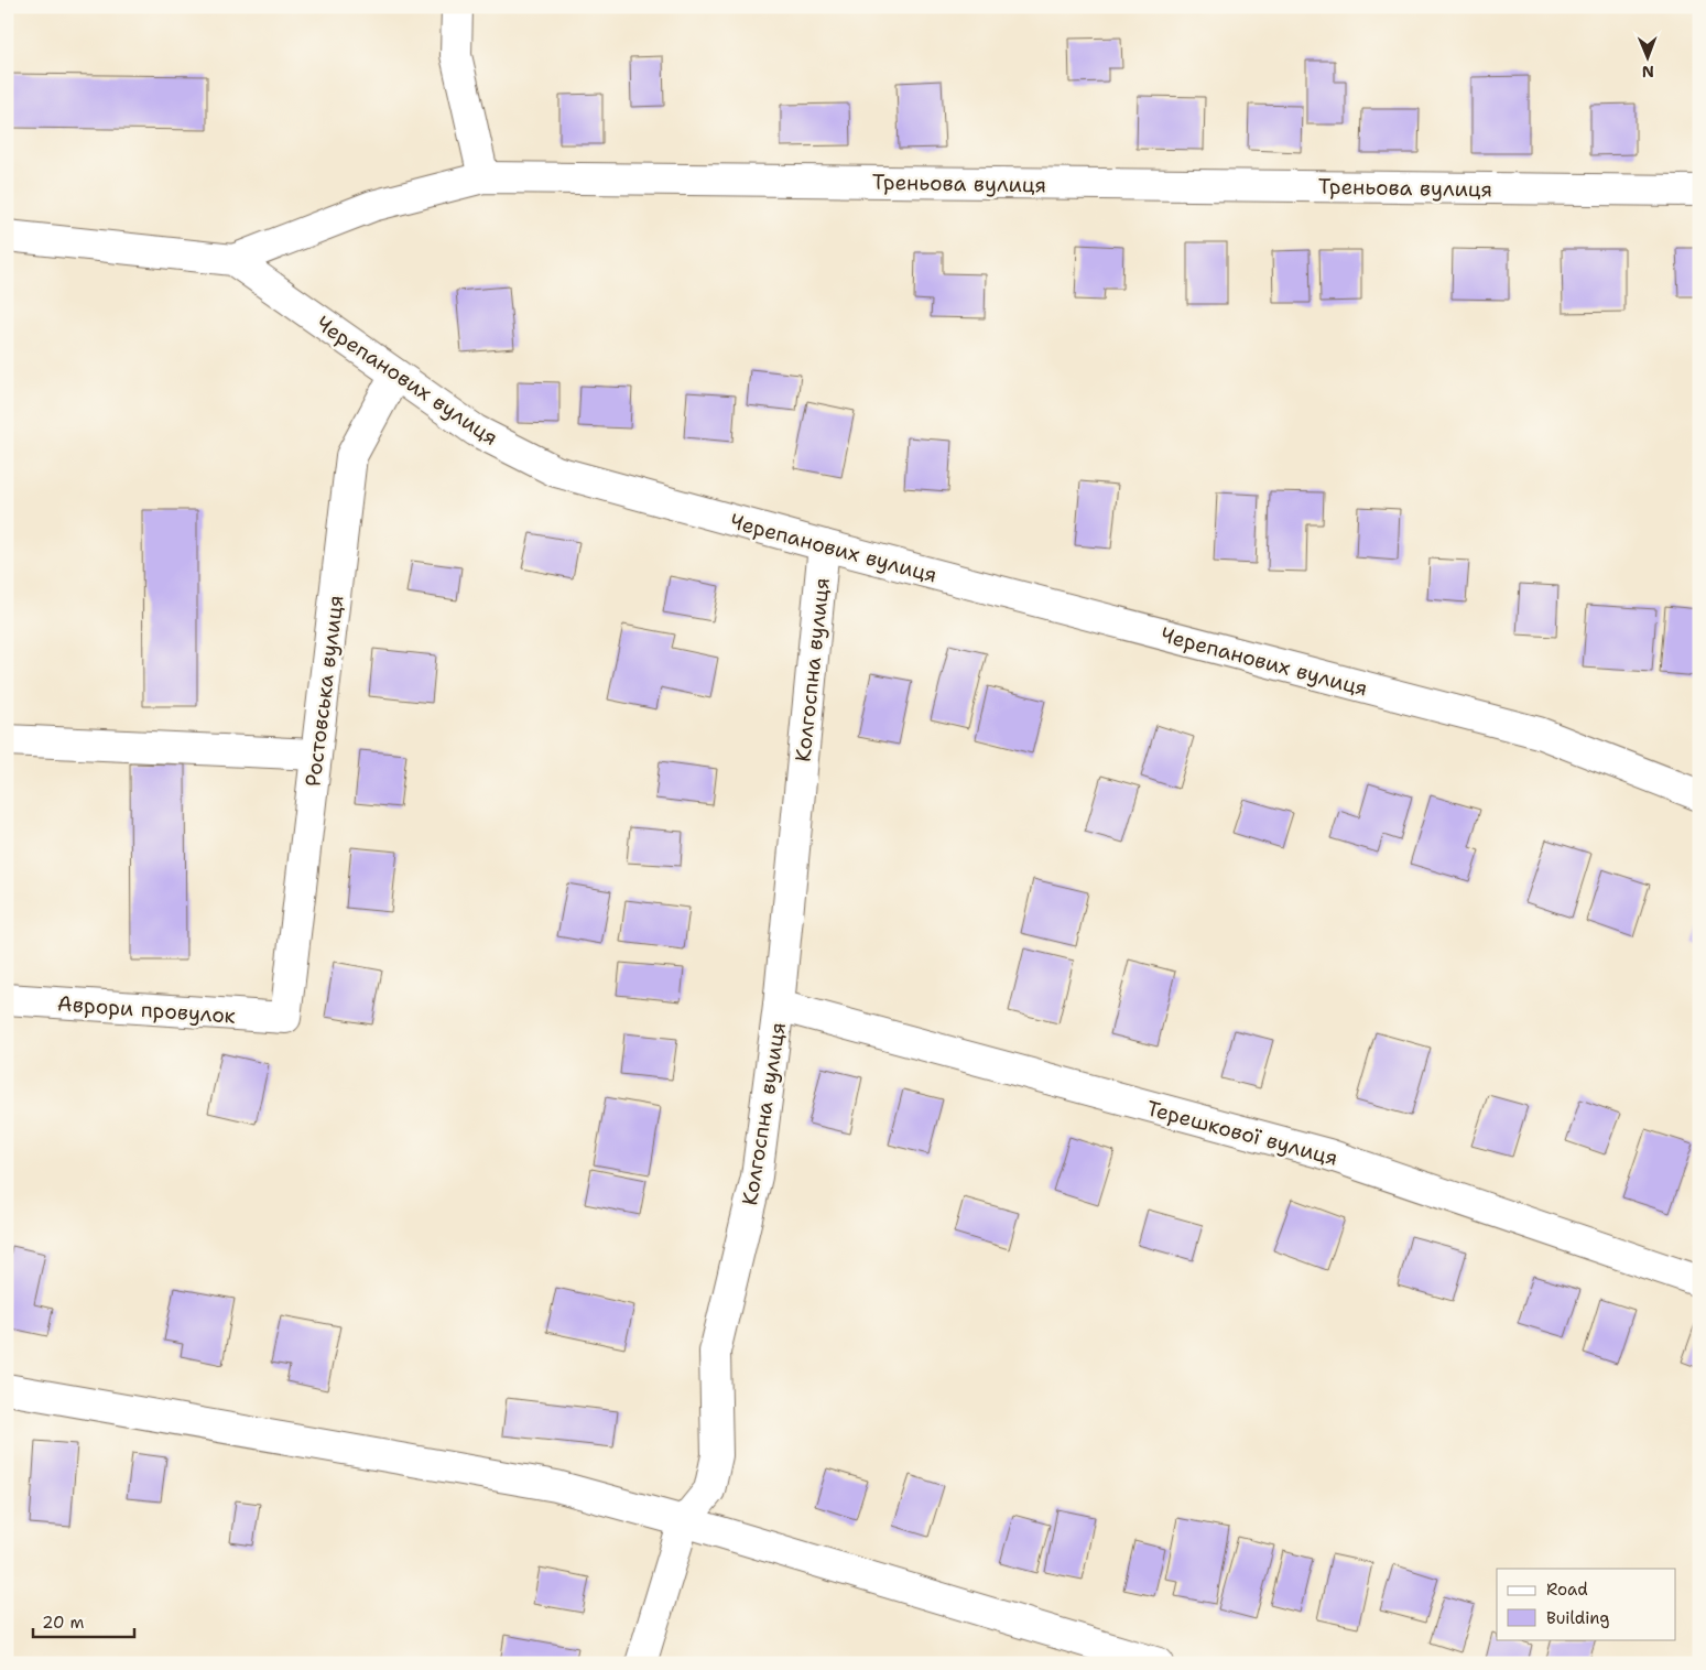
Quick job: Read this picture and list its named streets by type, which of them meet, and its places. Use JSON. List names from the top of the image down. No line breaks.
{"streets":{"street":["Треньова вулиця","Черепанових вулиця","Колгоспна вулиця","Ростовська вулиця","Аврори провулок","Терешкової вулиця"]},"crossings":[["Треньова вулиця","Черепанових вулиця"],["Черепанових вулиця","Колгоспна вулиця"],["Черепанових вулиця","Ростовська вулиця"],["Колгоспна вулиця","Терешкової вулиця"],["Ростовська вулиця","Аврори провулок"]],"legend":["Road","Building"],"scale_bar":"20 m","north":"bottom"}
